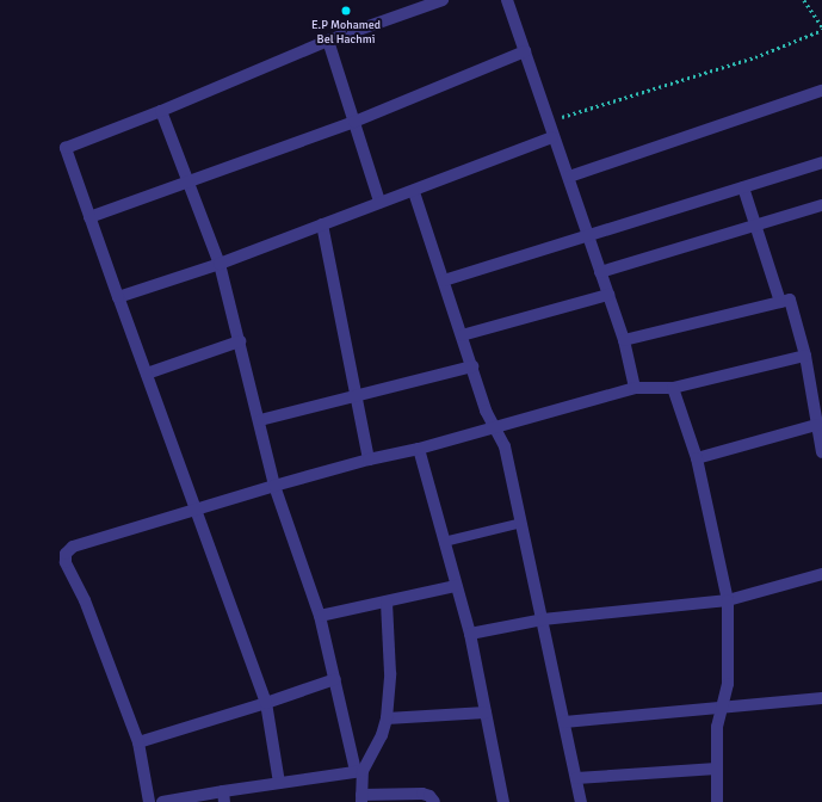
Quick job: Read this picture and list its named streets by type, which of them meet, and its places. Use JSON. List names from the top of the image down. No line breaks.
{"places":["E.P Mohamed Bel Hachmi"]}
